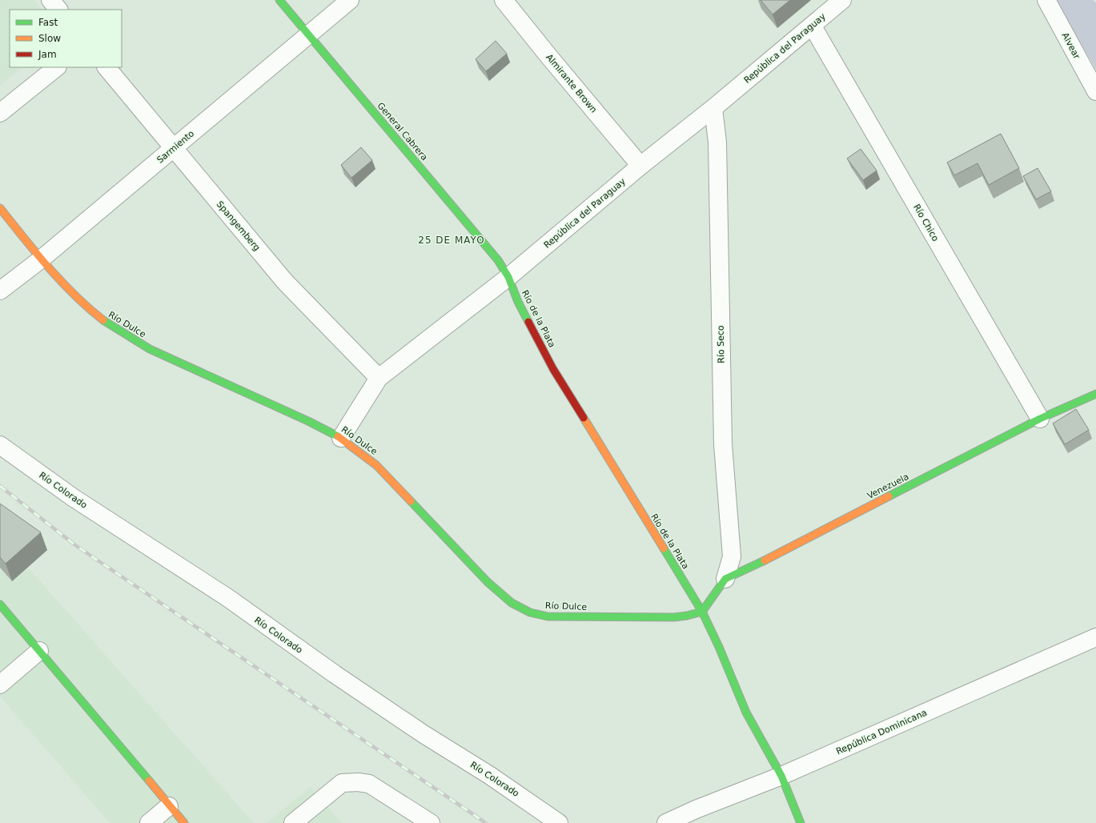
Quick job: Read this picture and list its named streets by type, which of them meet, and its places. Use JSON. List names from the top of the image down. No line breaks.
{"streets":{"street":["Alvear","República del Paraguay","Almirante Brown","General Cabrera","Sarmiento","Río Chico","Spangemberg","Río de la Plata","Río Dulce","Río Seco","Venezuela","Río Colorado","República Dominicana"]},"crossings":[["República del Paraguay","Almirante Brown"],["República del Paraguay","General Cabrera"],["República del Paraguay","Río Chico"],["República del Paraguay","Spangemberg"],["República del Paraguay","Río de la Plata"],["República del Paraguay","Río Dulce"],["República del Paraguay","Río Seco"],["General Cabrera","Sarmiento"],["General Cabrera","Río de la Plata"],["Sarmiento","Spangemberg"],["Sarmiento","Río Dulce"],["Río Chico","Venezuela"],["Río de la Plata","Río Dulce"],["Río de la Plata","República Dominicana"],["Río Seco","Venezuela"]],"districts":["25 DE MAYO"],"legend":["Fast","Slow","Jam"]}
